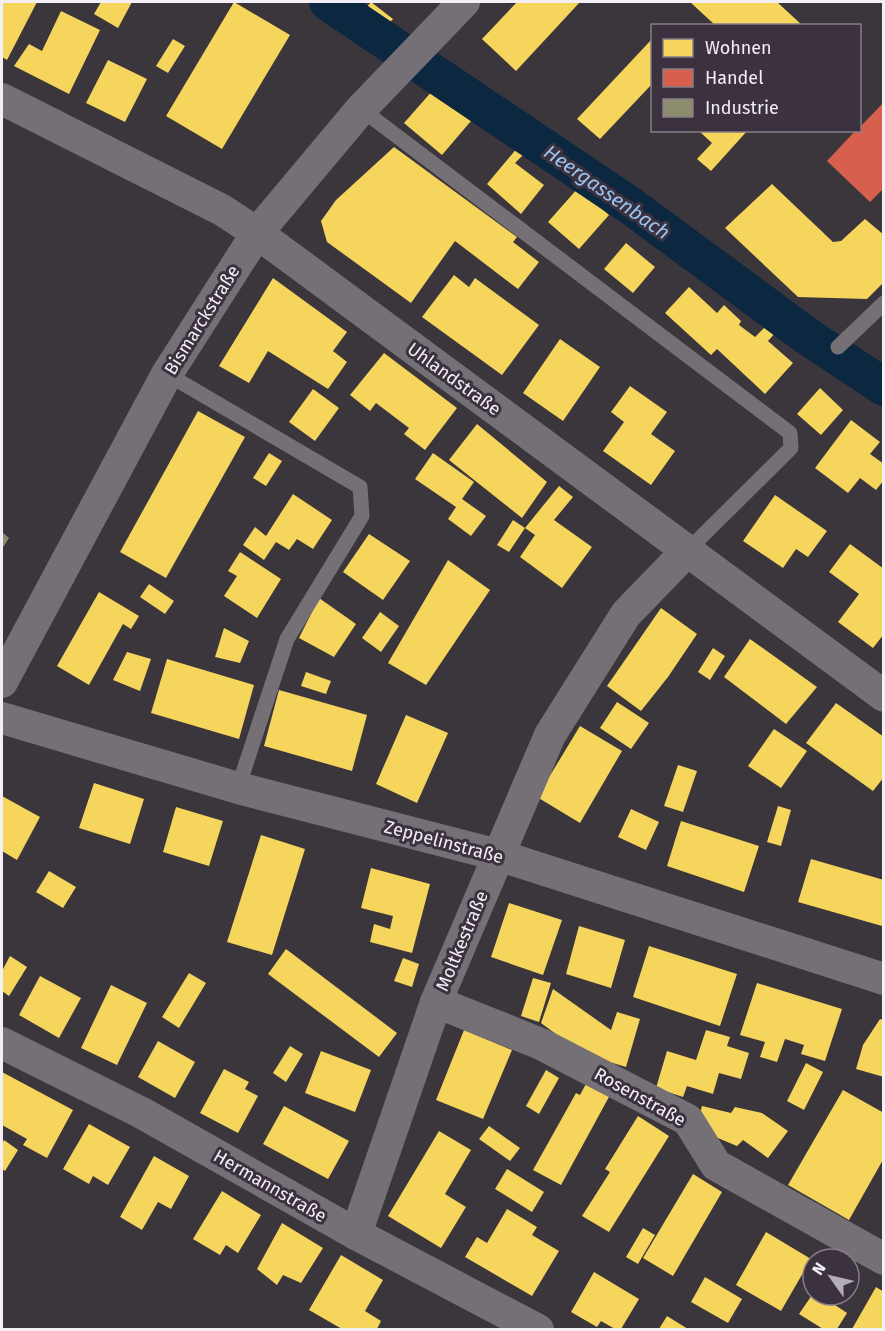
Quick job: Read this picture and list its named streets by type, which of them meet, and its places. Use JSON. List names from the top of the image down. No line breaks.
{"streets":{"street":["Bismarckstraße","Uhlandstraße","Zeppelinstraße","Moltkestraße","Rosenstraße","Hermannstraße"]},"crossings":[["Bismarckstraße","Uhlandstraße"],["Uhlandstraße","Moltkestraße"],["Zeppelinstraße","Moltkestraße"],["Moltkestraße","Rosenstraße"],["Moltkestraße","Hermannstraße"]],"water":["Heergassenbach"],"legend":["Wohnen","Handel","Industrie"],"north":"top left"}
